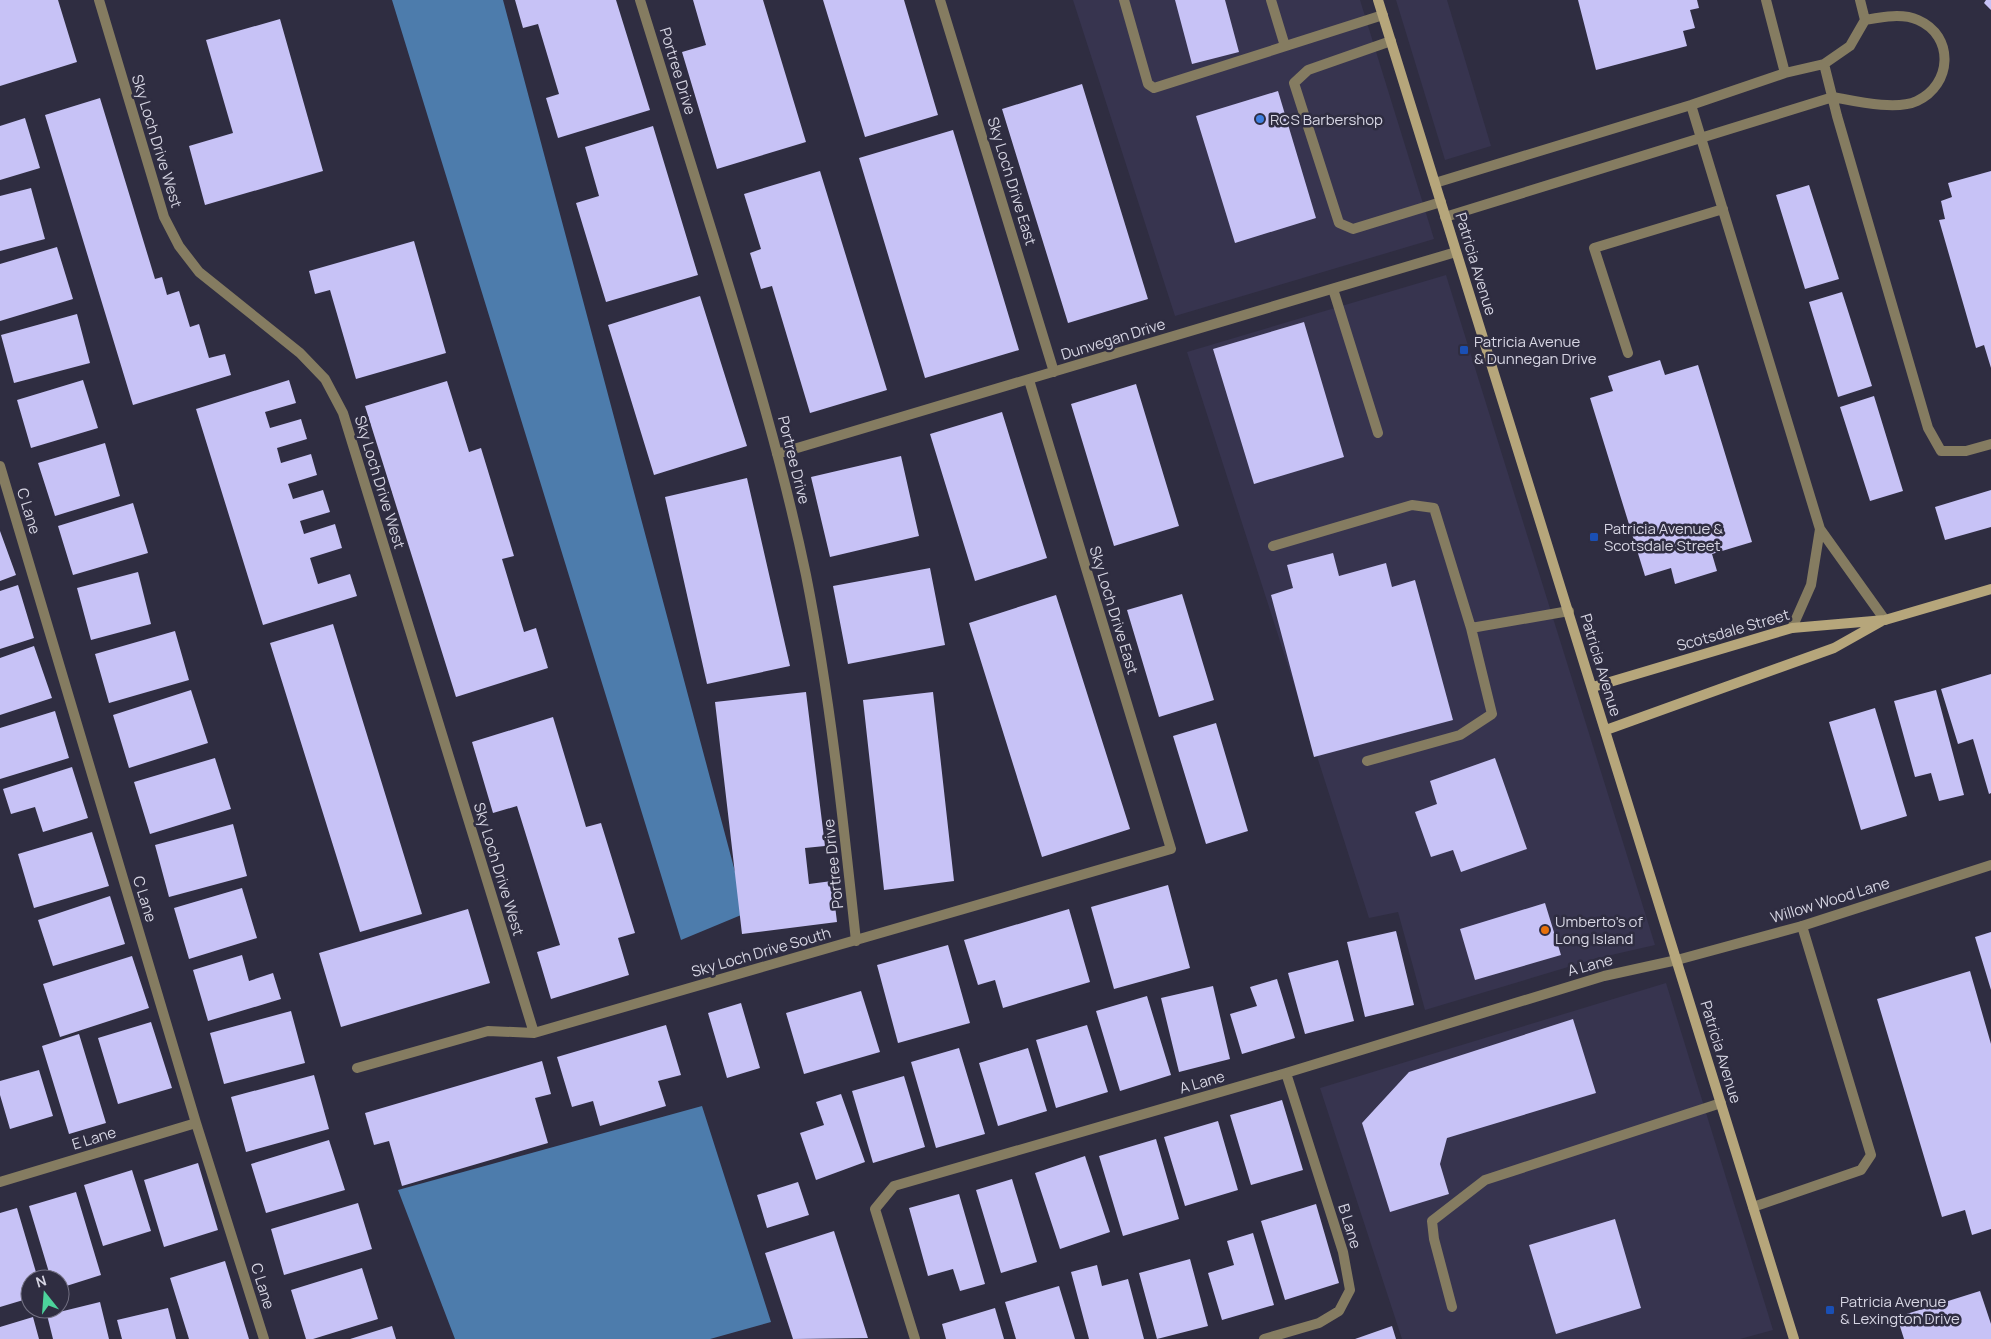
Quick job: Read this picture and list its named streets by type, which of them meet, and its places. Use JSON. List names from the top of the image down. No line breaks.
{"streets":{"street":["Portree Drive","Sky Loch Drive West","Sky Loch Drive East","Patricia Avenue","Dunvegan Drive","C Lane","Scotsdale Street","Willow Wood Lane","Sky Loch Drive South","A Lane","E Lane","B Lane"]},"crossings":[["Portree Drive","Dunvegan Drive"],["Portree Drive","Sky Loch Drive South"],["Sky Loch Drive West","Sky Loch Drive South"],["Sky Loch Drive East","Dunvegan Drive"],["Sky Loch Drive East","Sky Loch Drive South"],["Patricia Avenue","Dunvegan Drive"],["Patricia Avenue","Scotsdale Street"],["Patricia Avenue","Willow Wood Lane"],["Patricia Avenue","A Lane"],["C Lane","E Lane"],["Willow Wood Lane","A Lane"],["A Lane","B Lane"]],"places":{"other":["RCS Barbershop","Umberto's of Long Island"],"transit":["Patricia Avenue & Dunnegan Drive","Patricia Avenue & Scotsdale Street","Patricia Avenue & Lexington Drive"]},"north":"top"}
